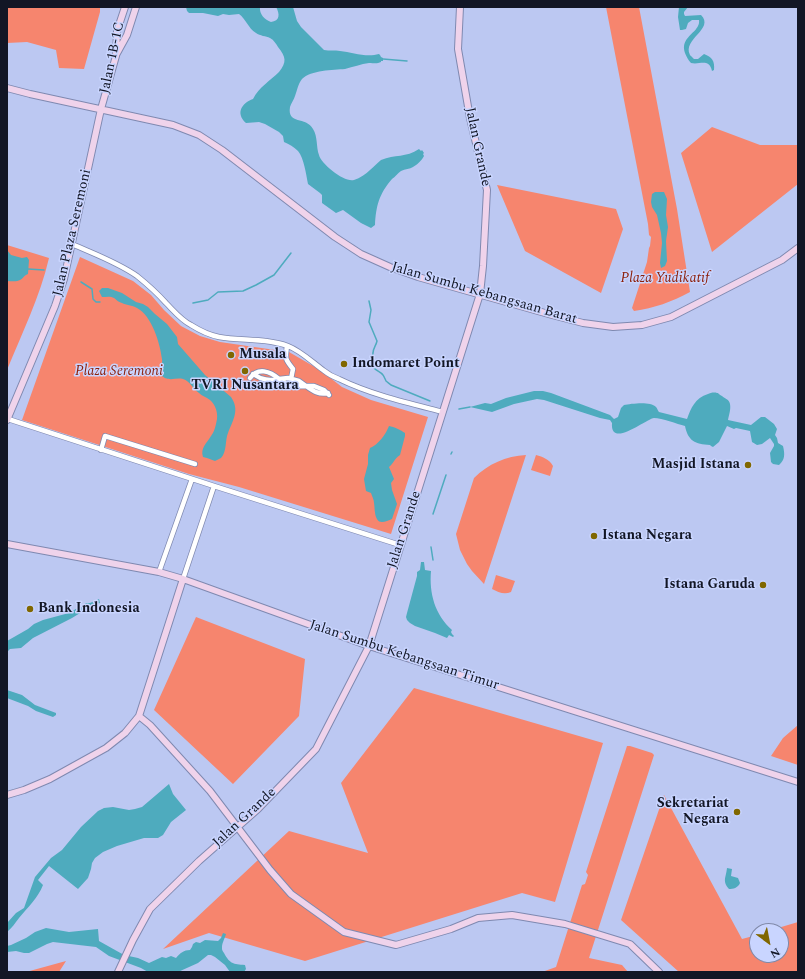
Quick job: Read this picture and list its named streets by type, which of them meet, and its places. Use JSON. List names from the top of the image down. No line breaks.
{"streets":{"street":["Jalan 1B-1C","Jalan Grande","Jalan Plaza Seremoni","Jalan Sumbu Kebangsaan Barat","Jalan Sumbu Kebangsaan Timur"]},"crossings":[["Jalan 1B-1C","Jalan Plaza Seremoni"],["Jalan 1B-1C","Jalan Sumbu Kebangsaan Barat"],["Jalan Grande","Jalan Sumbu Kebangsaan Barat"],["Jalan Grande","Jalan Sumbu Kebangsaan Timur"],["Jalan Plaza Seremoni","Jalan Sumbu Kebangsaan Barat"]],"parks":["Plaza Yudikatif","Plaza Seremoni"],"places":["Musala","Indomaret Point","TVRI Nusantara","Masjid Istana","Istana Negara","Istana Garuda","Bank Indonesia","Sekretariat Negara"],"north":"bottom right"}
